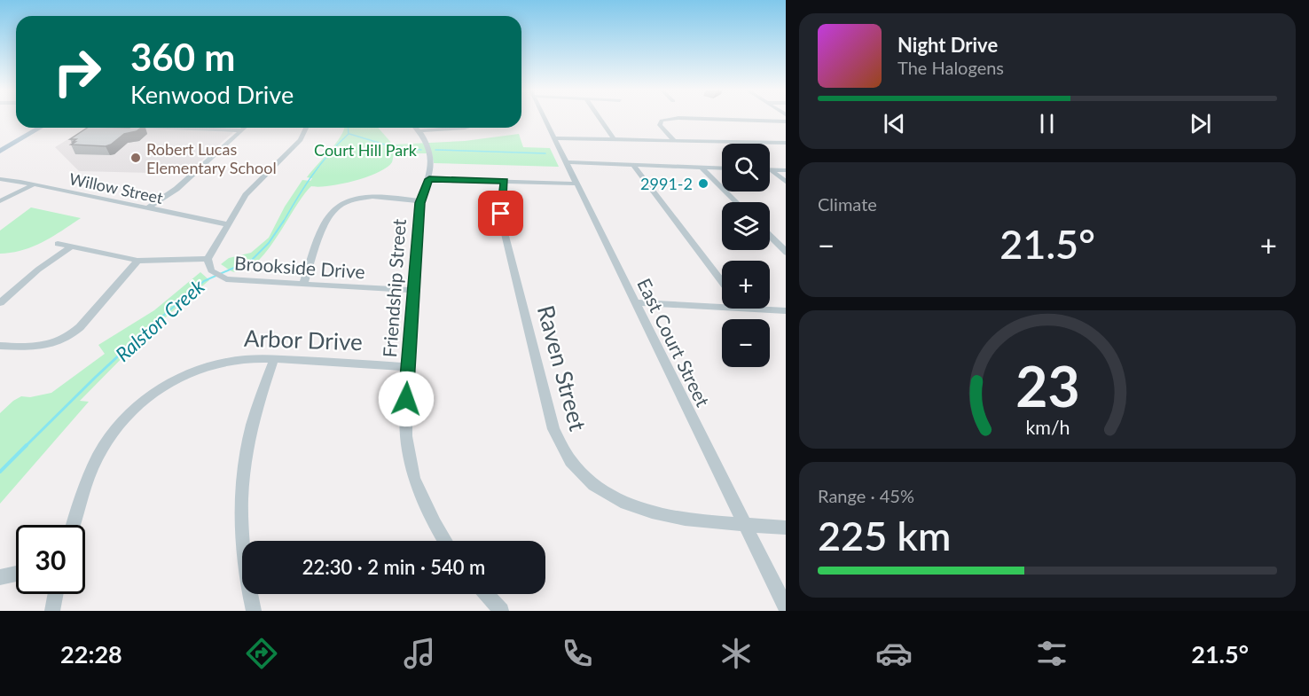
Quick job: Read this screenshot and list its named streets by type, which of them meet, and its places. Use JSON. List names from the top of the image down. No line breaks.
{"streets":{"street":["Willow Street","Brookside Drive","Friendship Street","Arbor Drive","East Court Street","Raven Street"]},"crossings":[["Willow Street","Brookside Drive"],["Brookside Drive","Friendship Street"],["Friendship Street","Arbor Drive"],["East Court Street","Raven Street"]],"water":["Ralston Creek"],"parks":["Court Hill Park"],"places":["Robert Lucas Elementary School","2991-2"],"page":{"turn":["360 m","Kenwood Drive"],"song":["Night Drive","The Halogens"],"map_buttons":["+","−"],"tile":["Climate",["Range · 45%","225 km"]],"heat":["−","21.5°","+"],"limit":"30","trip":"22:30 · 2 min · 540 m","tabs":["22:28","21.5°"],"gauge":["23","km/h"]}}
